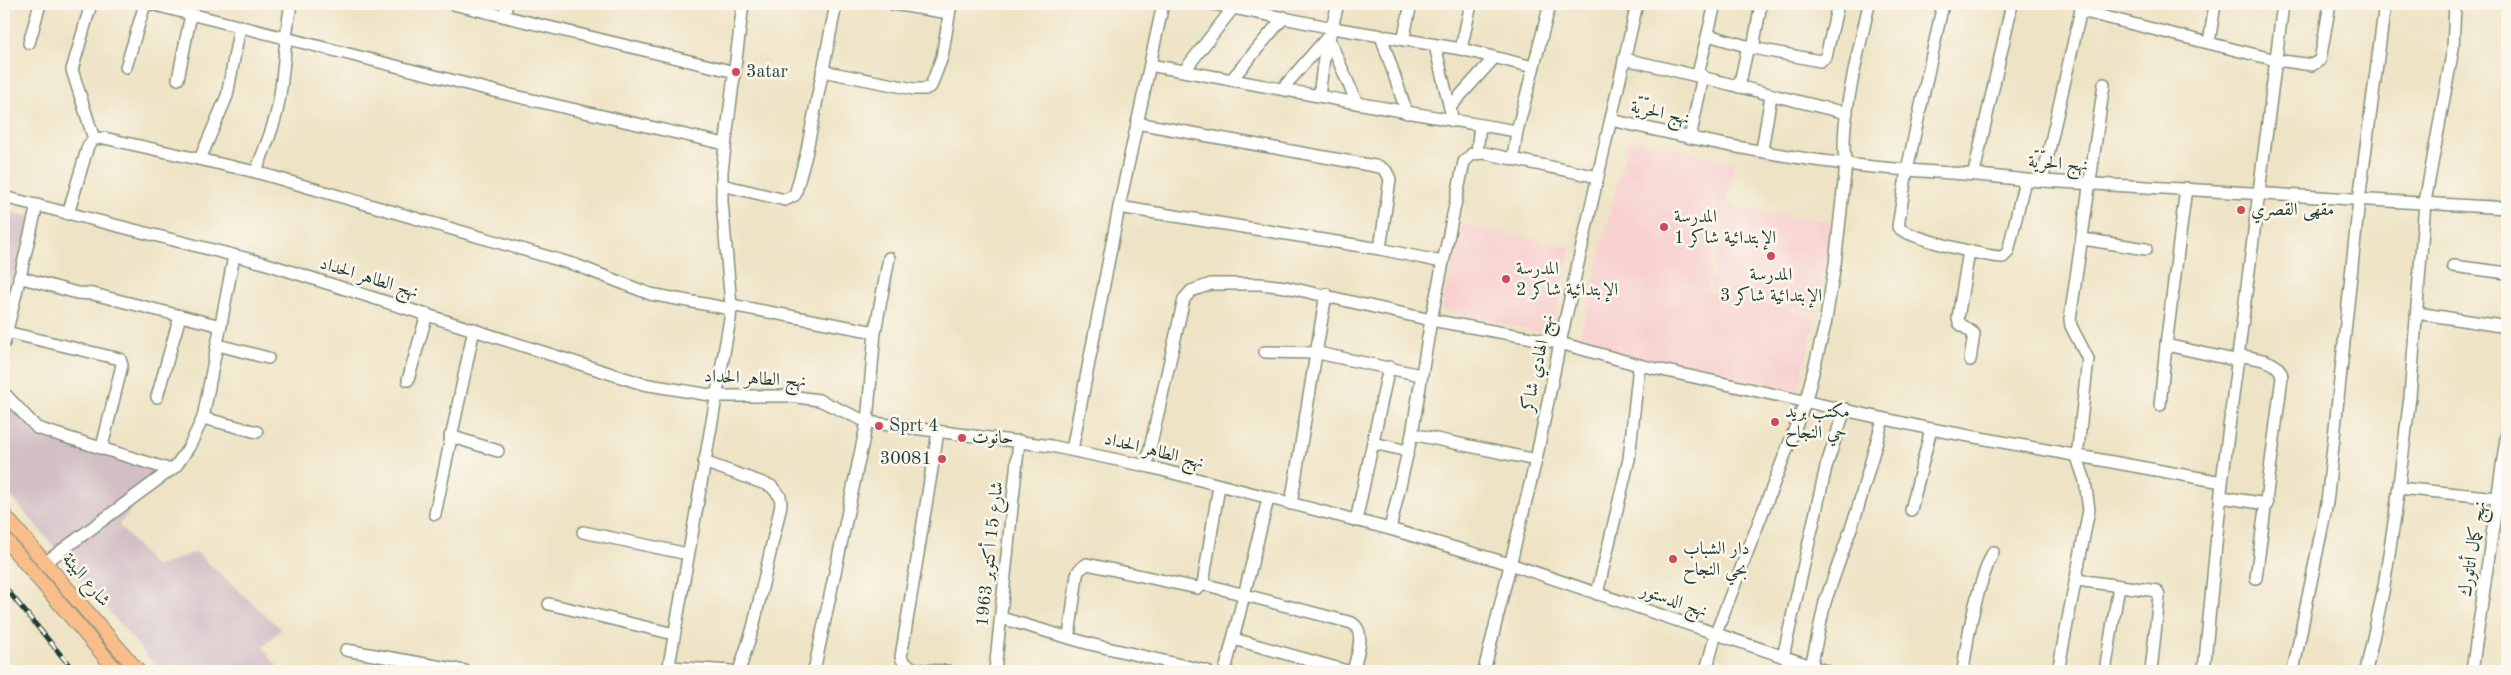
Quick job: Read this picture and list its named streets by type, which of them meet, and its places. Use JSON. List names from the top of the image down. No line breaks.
{"streets":{"main road":["شارع البيئة"],"street":["نهج الحرّيّة","نهج الطاهر الحداد","نهج الهادي شاكر","نهج كمال أتاتورك","شارع 15 أكتوبر 1963","نهج الدستور"]},"crossings":[["نهج الحرّيّة","نهج الهادي شاكر"],["نهج الطاهر الحداد","نهج الهادي شاكر"],["نهج الطاهر الحداد","شارع 15 أكتوبر 1963"],["نهج الطاهر الحداد","نهج الدستور"],["نهج الهادي شاكر","نهج الدستور"]],"places":["3atar","مقهى القصري","المدرسة الإبتدائية شاكر 1","المدرسة الإبتدائية شاكر 3","المدرسة الإبتدائية شاكر 2","مكتب بريد حي النجاح","Sprt 4","حانوت","30081","دار الشباب بحي النجاح"]}
